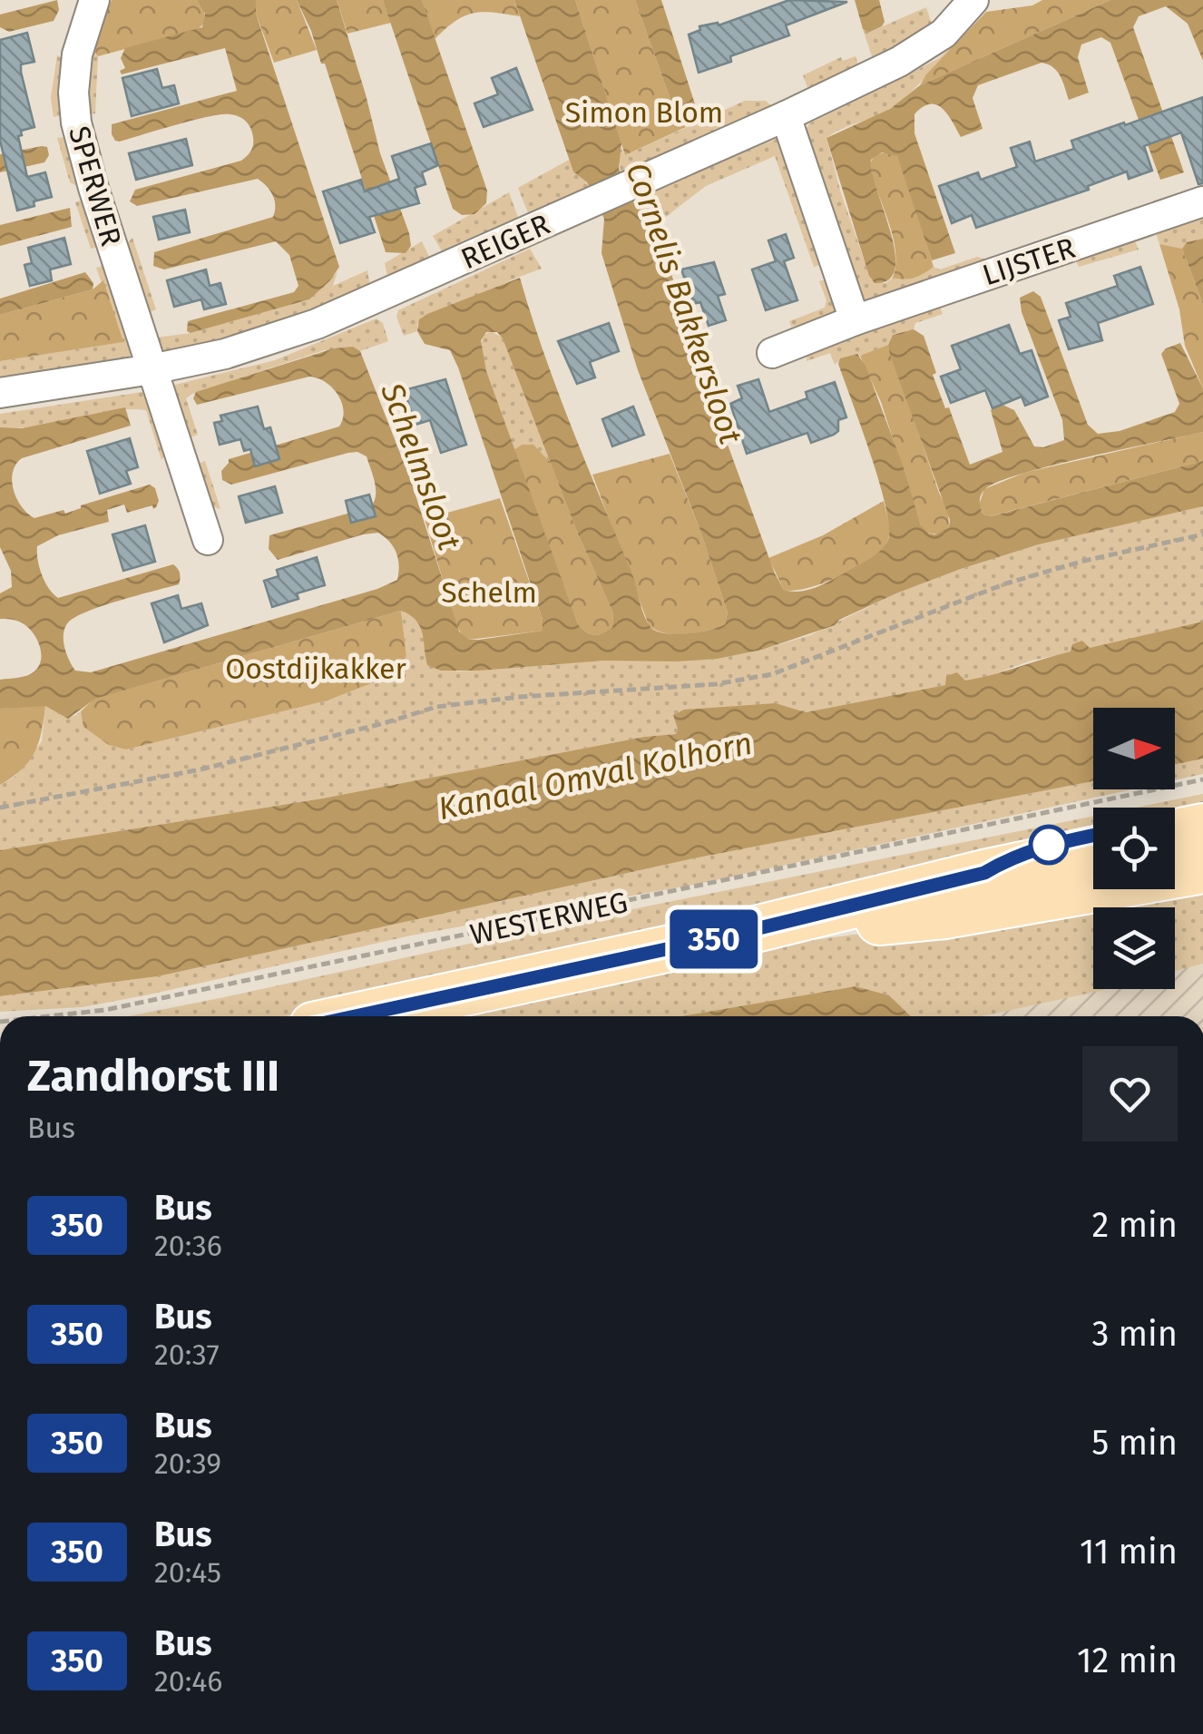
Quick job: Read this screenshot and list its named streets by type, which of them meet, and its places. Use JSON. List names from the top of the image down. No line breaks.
{"streets":{"main road":["WESTERWEG"],"street":["SPERWER","REIGER","LIJSTER"]},"crossings":[["SPERWER","REIGER"]],"water":["Cornelis Bakkersloot","Schelmsloot","Kanaal Omval Kolhorn"],"parks":["Simon Blom","Schelm","Oostdijkakker"],"lines":["bus line 350"],"north":"right","page":{"on_map":"350","heading":["Zandhorst III","Bus"],"list":[{"mark":"350","name":"Bus","note":"20:36","value":"2 min"},{"mark":"350","name":"Bus","note":"20:37","value":"3 min"},{"mark":"350","name":"Bus","note":"20:39","value":"5 min"},{"mark":"350","name":"Bus","note":"20:45","value":"11 min"},{"mark":"350","name":"Bus","note":"20:46","value":"12 min"}]}}
